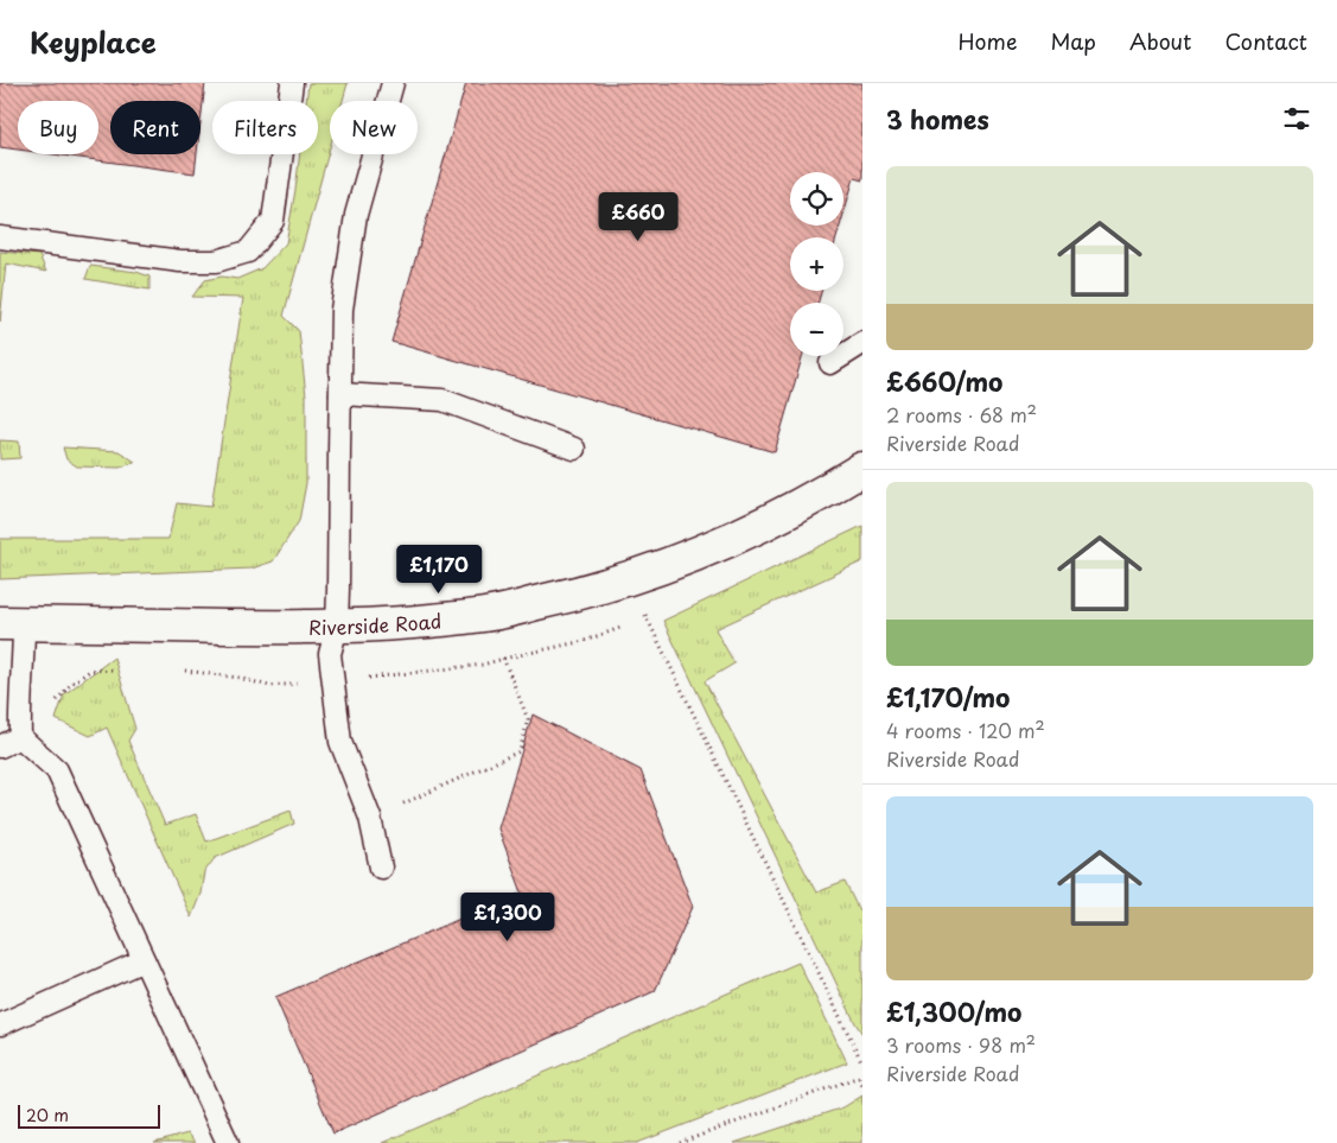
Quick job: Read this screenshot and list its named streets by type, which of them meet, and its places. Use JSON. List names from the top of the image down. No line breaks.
{"streets":{"street":["Riverside Road"]},"scale_bar":"20 m","page":{"header":"Keyplace","nav":["Home","Map","About","Contact"],"heading":"3 homes","chip":["Buy","Rent","Filters","New"],"list":[{"name":"£660/mo","note":"2 rooms · 68 m² · Riverside Road"},{"name":"£1,170/mo","note":"4 rooms · 120 m² · Riverside Road"},{"name":"£1,300/mo","note":"3 rooms · 98 m² · Riverside Road"}],"map_buttons":["+","−"],"price":["£660","£1,170","£1,300"],"scale":"20 m"}}
